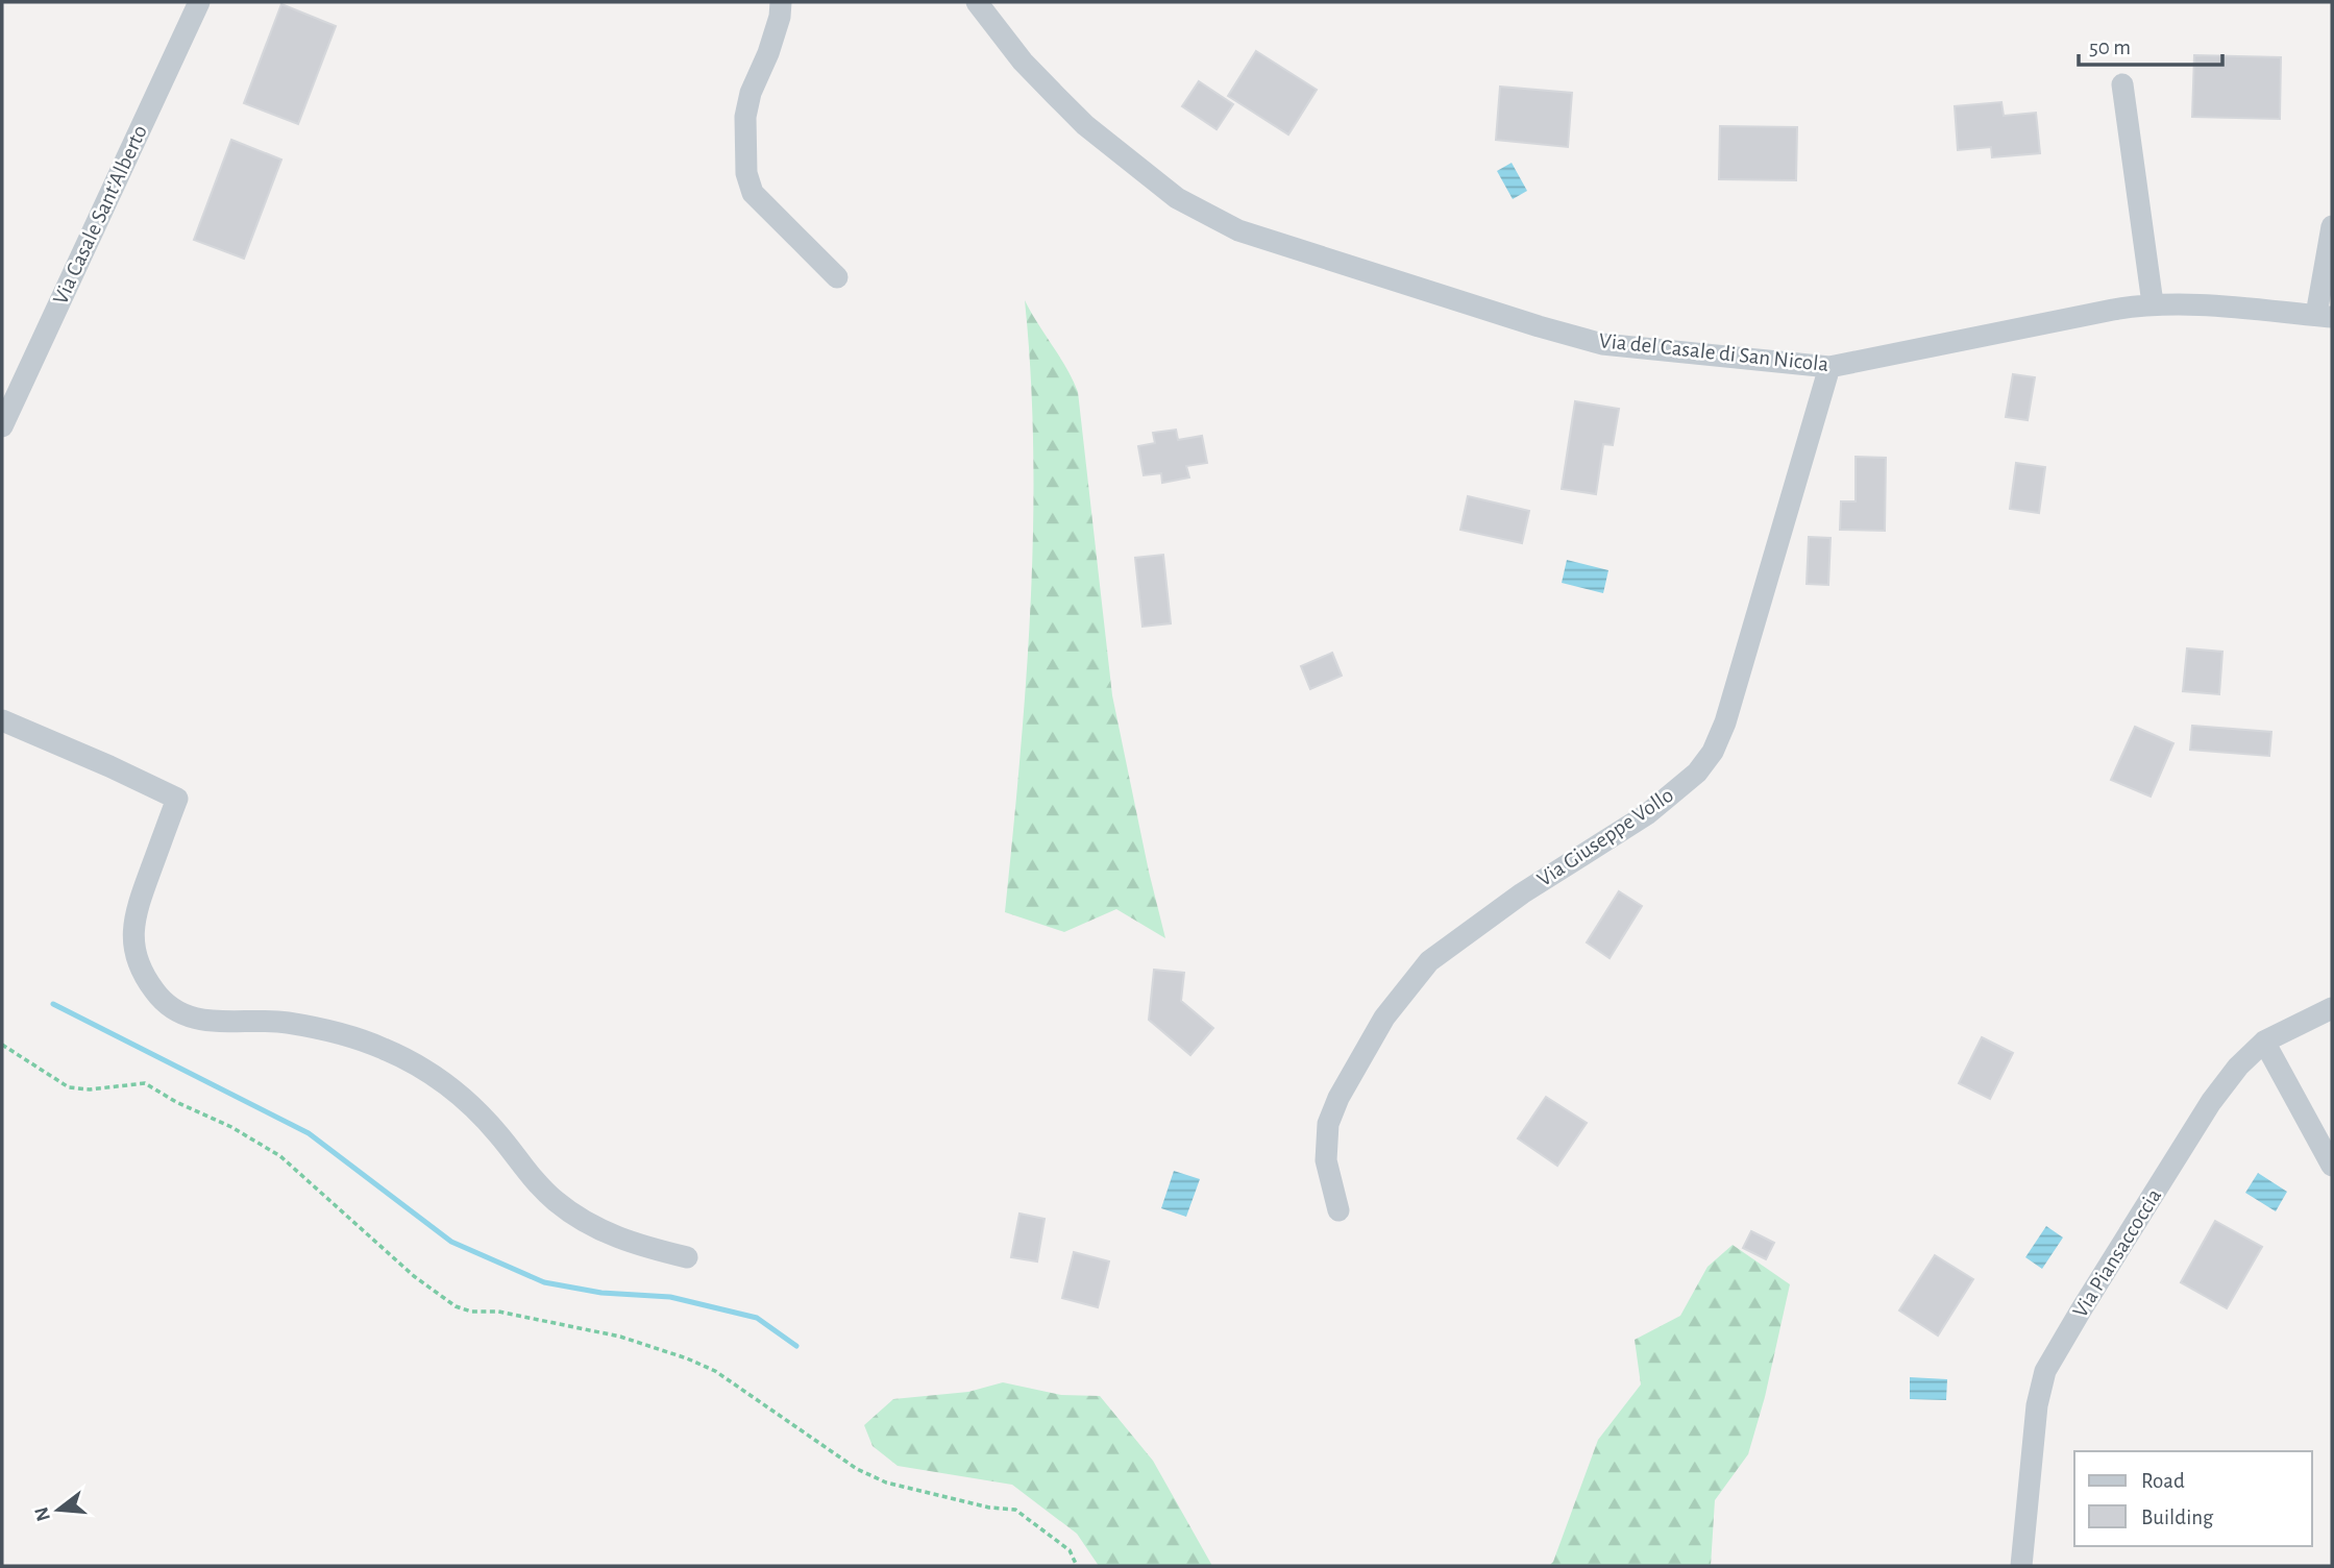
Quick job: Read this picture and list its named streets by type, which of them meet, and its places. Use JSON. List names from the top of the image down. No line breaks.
{"streets":{"street":["Via Casale Sant'Alberto","Via del Casale di San Nicola","Via Giuseppe Vollo","Via Piansaccoccia"]},"crossings":[["Via del Casale di San Nicola","Via Giuseppe Vollo"]],"legend":["Road","Building"],"scale_bar":"50 m","north":"left"}
